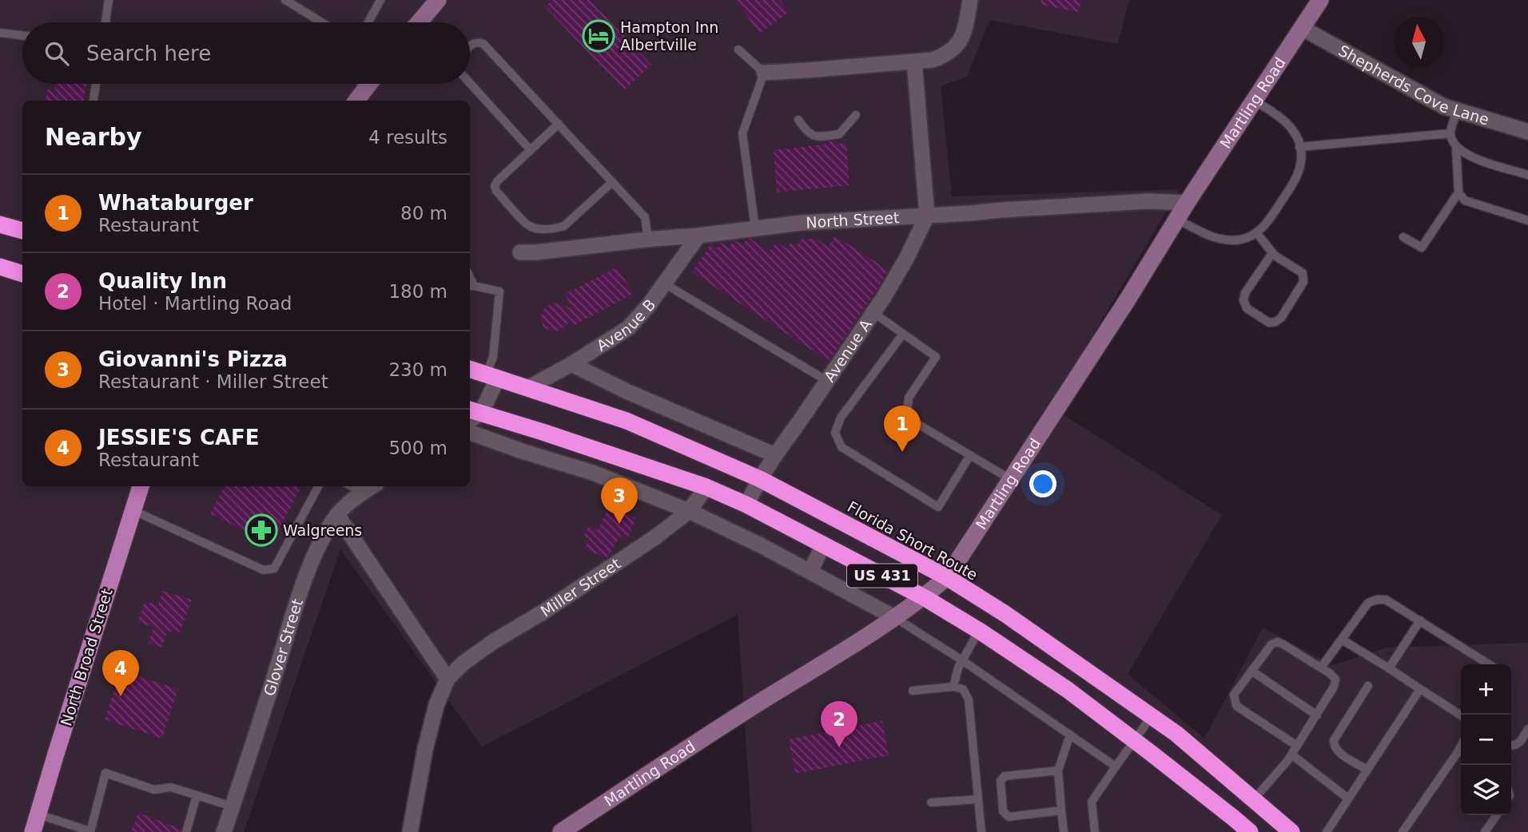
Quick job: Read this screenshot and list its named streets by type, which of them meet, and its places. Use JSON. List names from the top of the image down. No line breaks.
{"streets":{"highway":["Florida Short Route","US 431"],"main road":["North Broad Street"],"street":["Shepherds Cove Lane","Martling Road","North Street","Avenue B","Avenue A","Miller Street","Glover Street"]},"crossings":[["Shepherds Cove Lane","Martling Road"],["Martling Road","North Street"],["Martling Road","Florida Short Route"],["Martling Road","US 431"],["North Street","Avenue B"],["North Street","Avenue A"],["Avenue B","Florida Short Route"],["Avenue A","Florida Short Route"],["Avenue A","US 431"],["US 431","Miller Street"]],"places":{"hotel":["Hampton Inn Albertville"],"pharmacy":["Walgreens"]},"north":"top","page":{"search":"Search here","heading":["Nearby","4 results"],"list":[{"mark":"1","name":"Whataburger","note":"Restaurant","value":"80 m"},{"mark":"2","name":"Quality Inn","note":"Hotel · Martling Road","value":"180 m"},{"mark":"3","name":"Giovanni's Pizza","note":"Restaurant · Miller Street","value":"230 m"},{"mark":"4","name":"JESSIE'S CAFE","note":"Restaurant","value":"500 m"}],"pins":["1","3","4","2"],"map_buttons":["+","−"]}}
